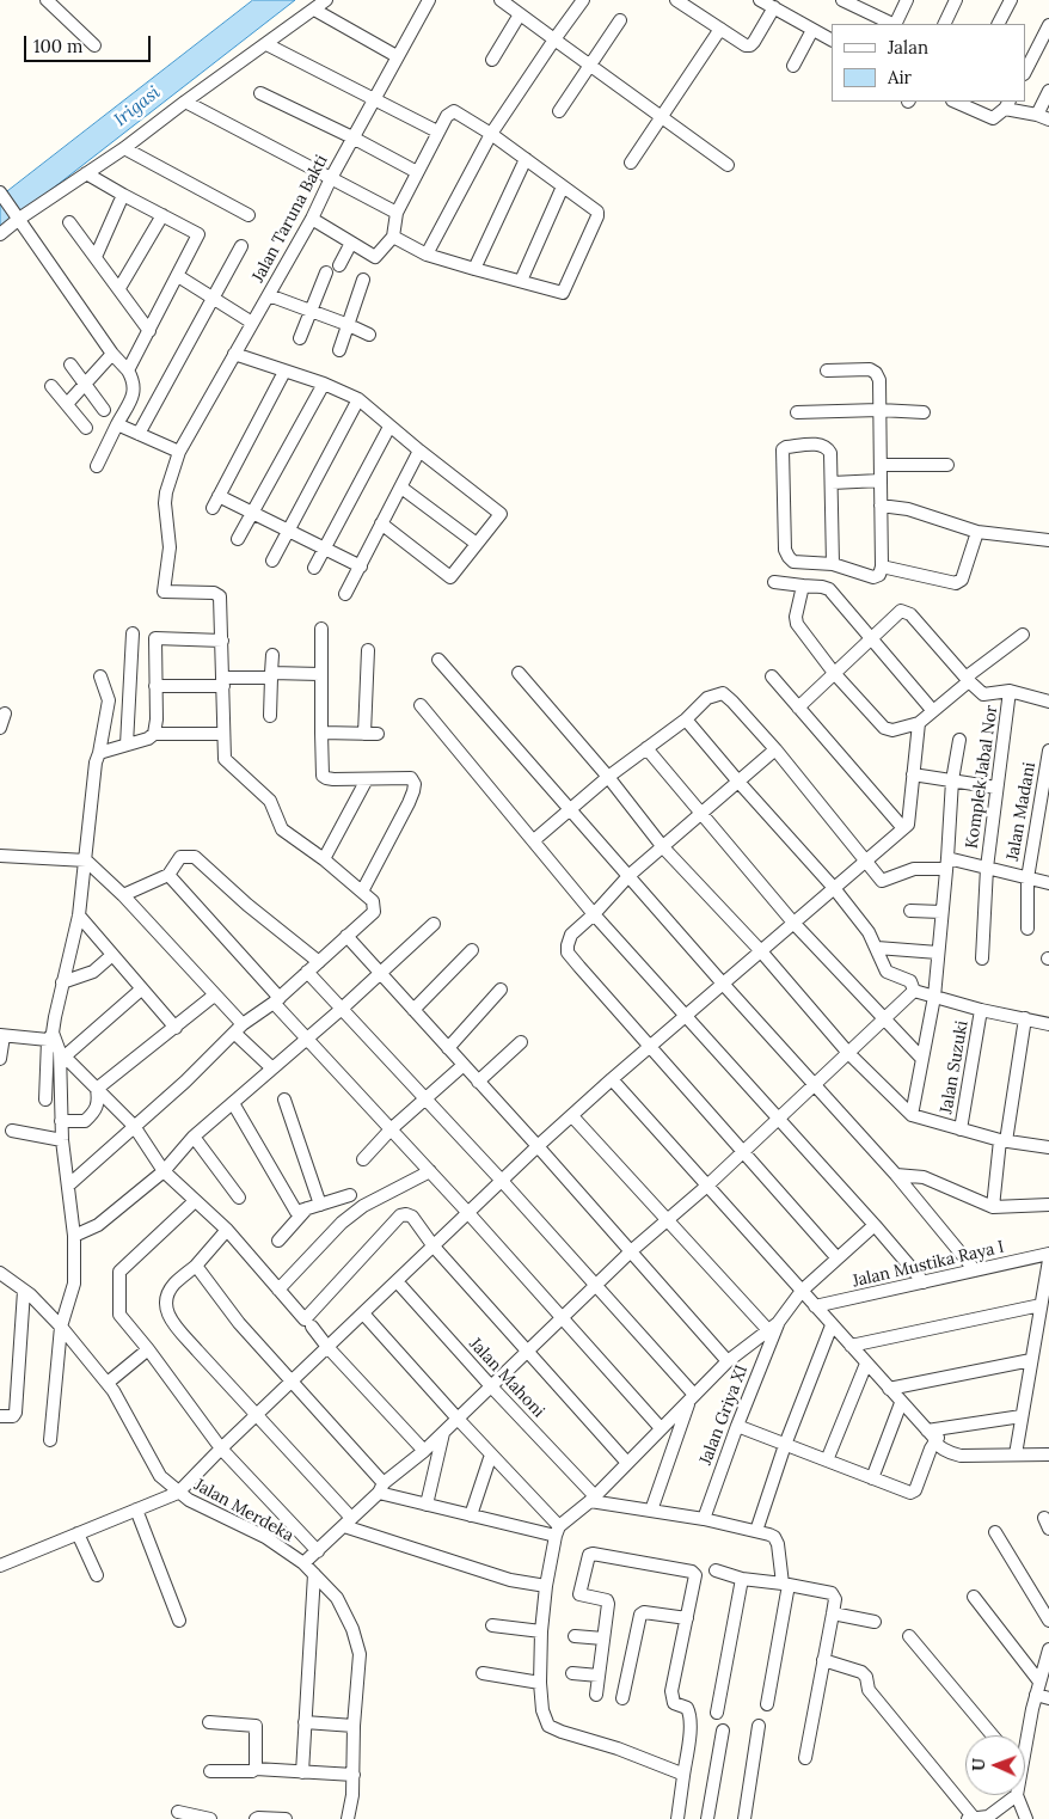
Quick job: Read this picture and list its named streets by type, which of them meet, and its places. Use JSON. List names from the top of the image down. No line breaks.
{"streets":{"street":["Jalan Taruna Bakti","Komplek Jabal Nor","Jalan Madani","Jalan Suzuki","Jalan Mustika Raya I","Jalan Mahoni","Jalan Griya XI","Jalan Merdeka"]},"water":["Irigasi"],"legend":["Jalan","Air"],"scale_bar":"100 m","north":"left"}
